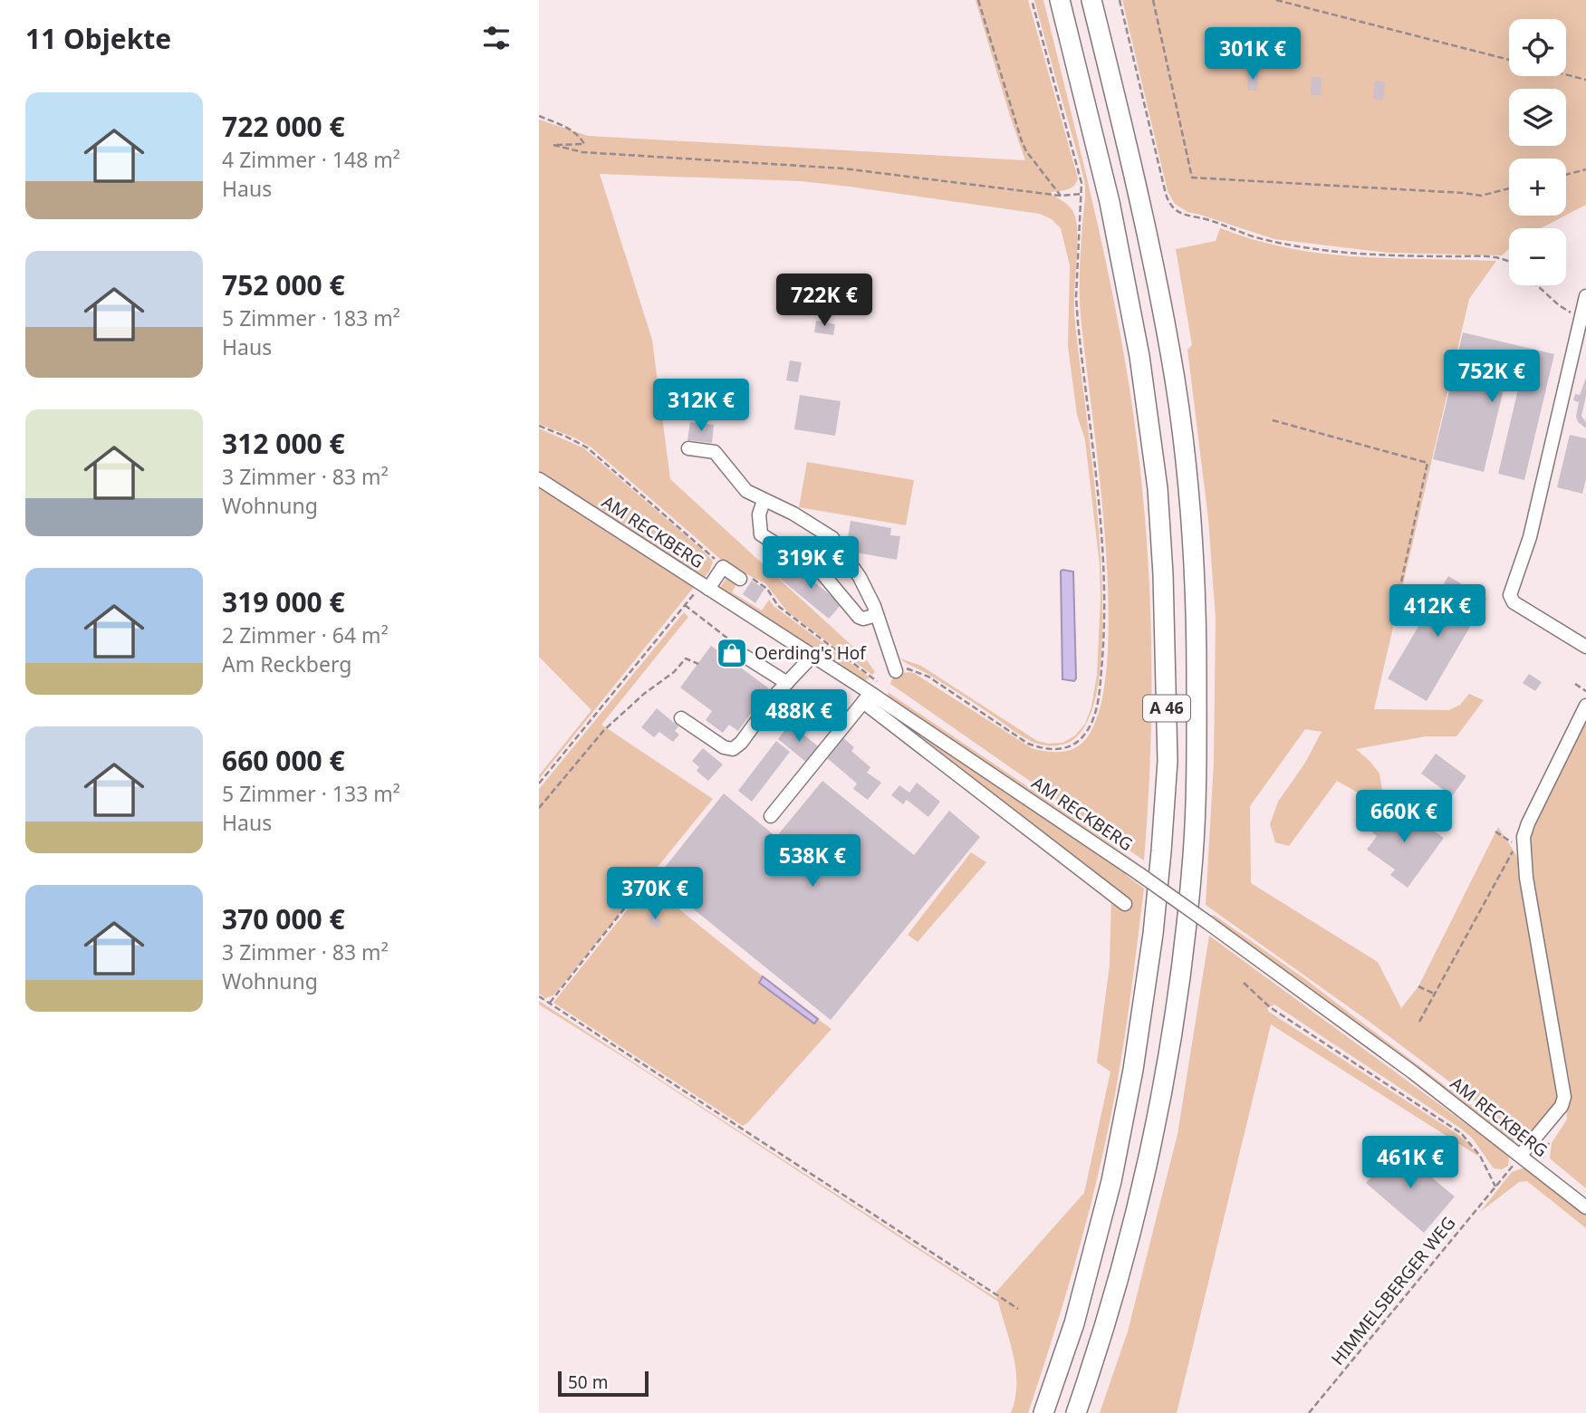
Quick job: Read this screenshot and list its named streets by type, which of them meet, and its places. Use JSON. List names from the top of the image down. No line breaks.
{"streets":{"highway":["A 46"],"street":["AM RECKBERG"],"path":["HIMMELSBERGER WEG"]},"crossings":[["AM RECKBERG","HIMMELSBERGER WEG"]],"places":{"shop":["Oerding's Hof"]},"scale_bar":"50 m","page":{"heading":"11 Objekte","map_buttons":["+","−"],"price":["301K €","722K €","752K €","312K €","319K €","412K €","488K €","660K €","538K €","370K €","461K €"],"list":[{"name":"722 000 €","note":"4 Zimmer · 148 m² · Haus"},{"name":"752 000 €","note":"5 Zimmer · 183 m² · Haus"},{"name":"312 000 €","note":"3 Zimmer · 83 m² · Wohnung"},{"name":"319 000 €","note":"2 Zimmer · 64 m² · Am Reckberg"},{"name":"660 000 €","note":"5 Zimmer · 133 m² · Haus"},{"name":"370 000 €","note":"3 Zimmer · 83 m² · Wohnung"}],"scale":"50 m"}}
